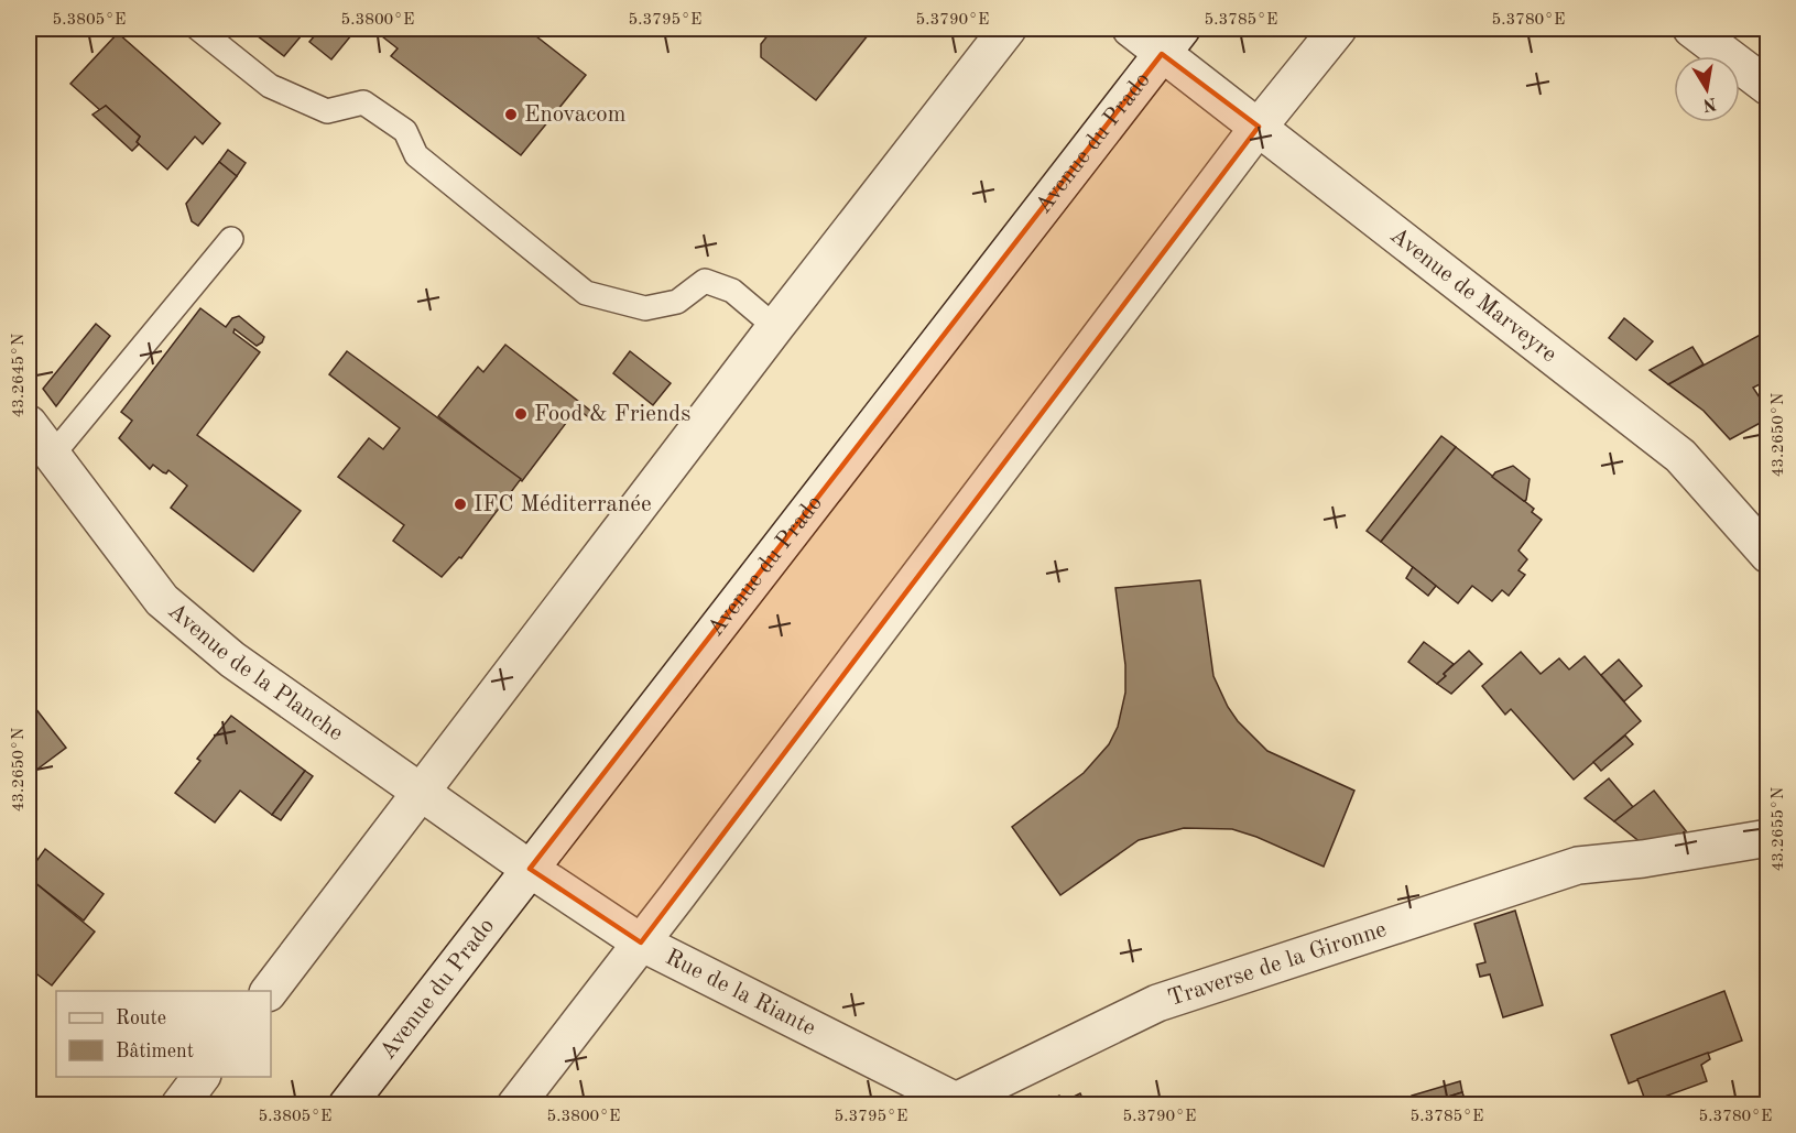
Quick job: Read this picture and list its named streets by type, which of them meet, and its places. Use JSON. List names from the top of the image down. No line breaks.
{"streets":{"street":["Avenue du Prado","Avenue de Marveyre","Avenue de la Planche","Traverse de la Gironne","Rue de la Riante"]},"crossings":[["Avenue du Prado","Avenue de Marveyre"],["Avenue du Prado","Avenue de la Planche"],["Avenue du Prado","Rue de la Riante"],["Avenue de la Planche","Rue de la Riante"],["Traverse de la Gironne","Rue de la Riante"]],"places":["Enovacom","Food & Friends","IFC Méditerranée"],"legend":["Route","Bâtiment"],"north":"bottom","coordinates":["5.3805°E","5.3800°E","5.3795°E","5.3790°E","5.3785°E","5.3780°E","43.2645°N","43.2650°N","43.2655°N"]}
